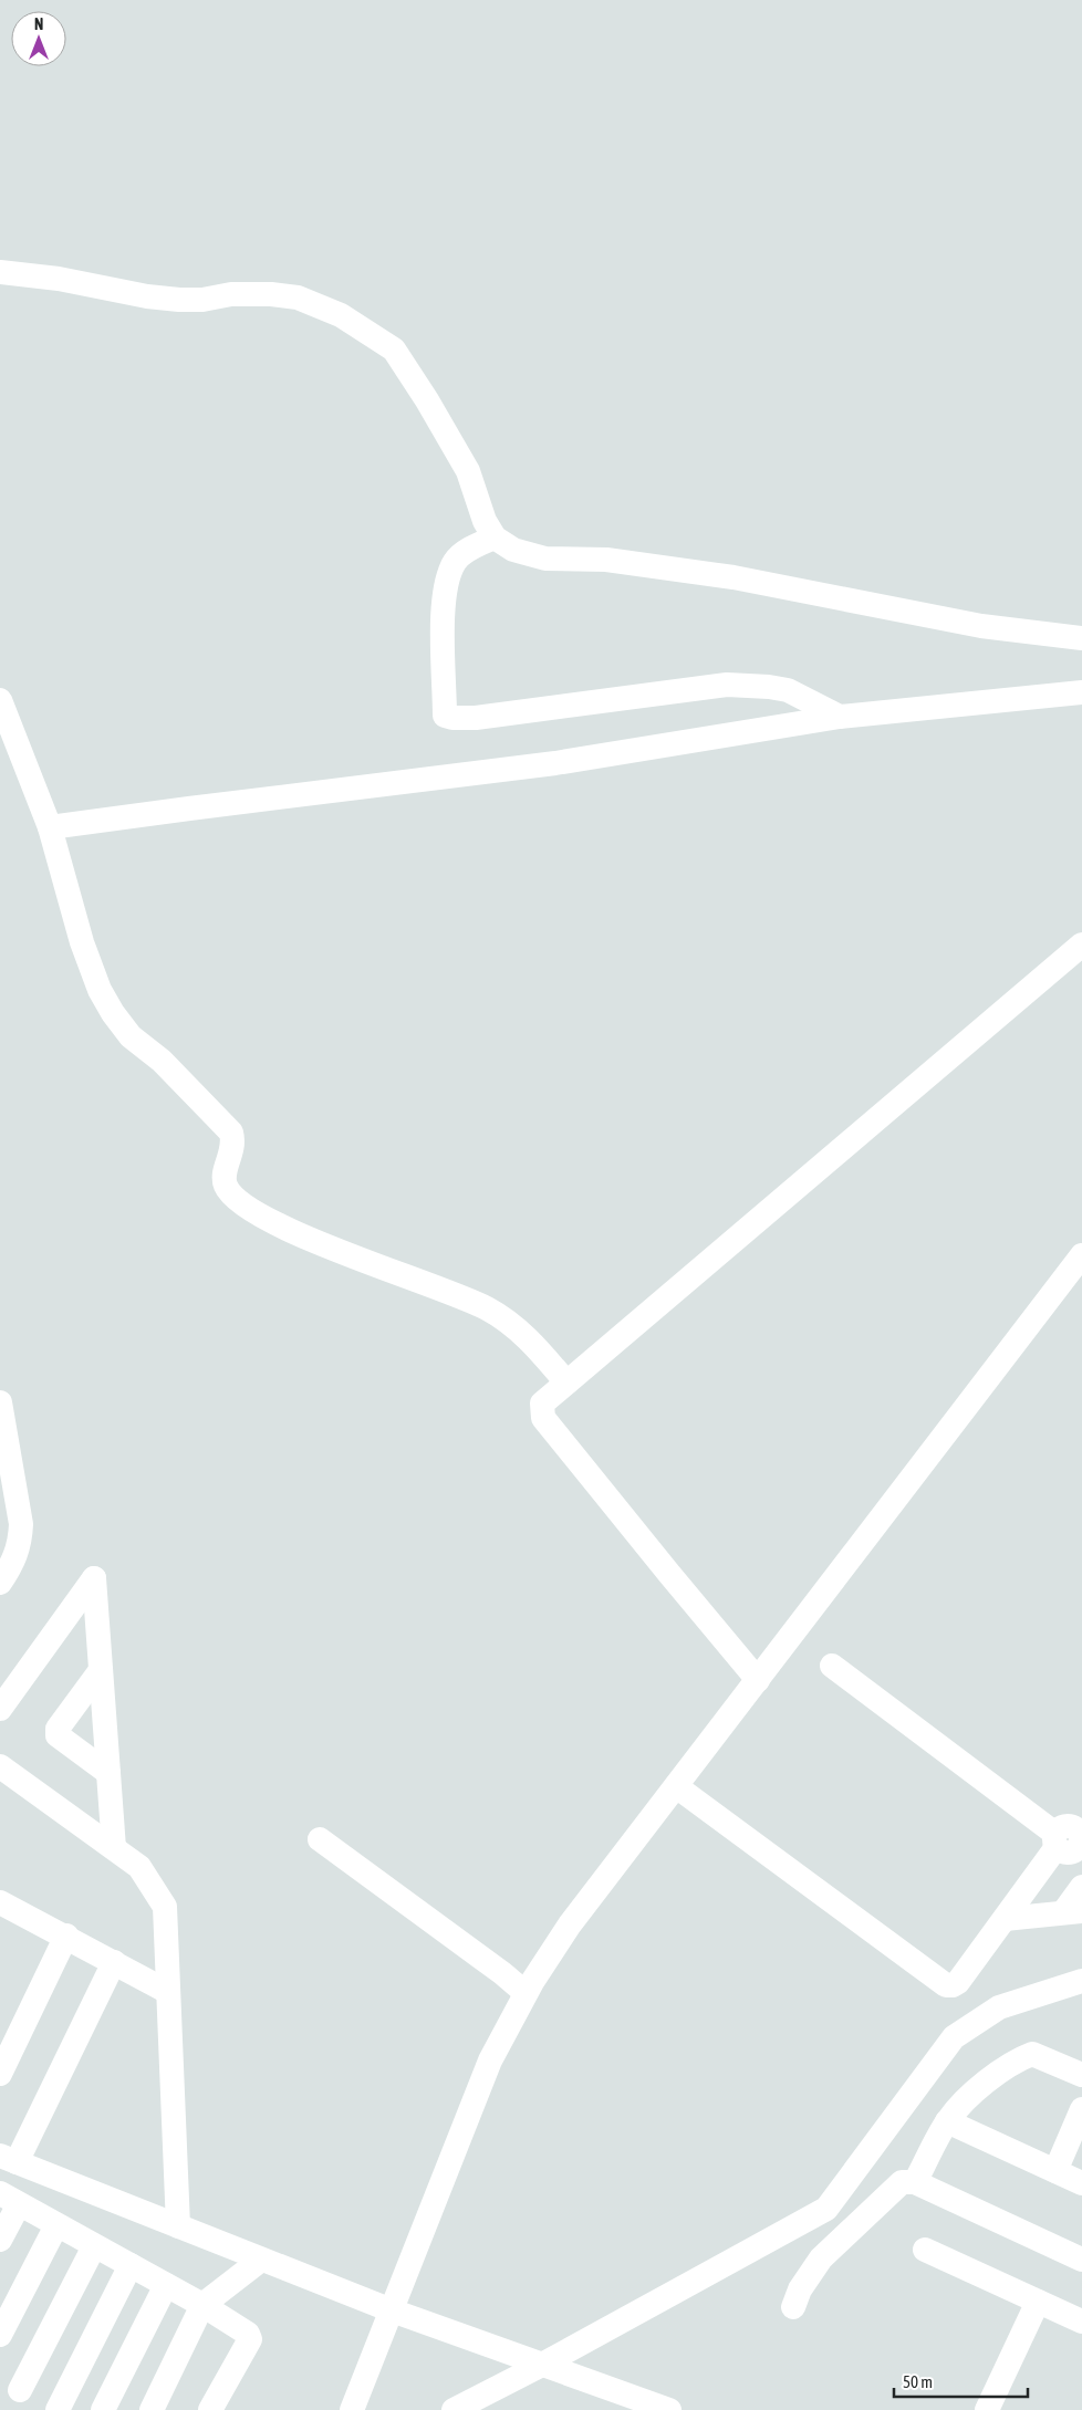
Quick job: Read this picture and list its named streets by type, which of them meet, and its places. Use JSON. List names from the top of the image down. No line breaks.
{"scale_bar":"50 m","north":"top"}
